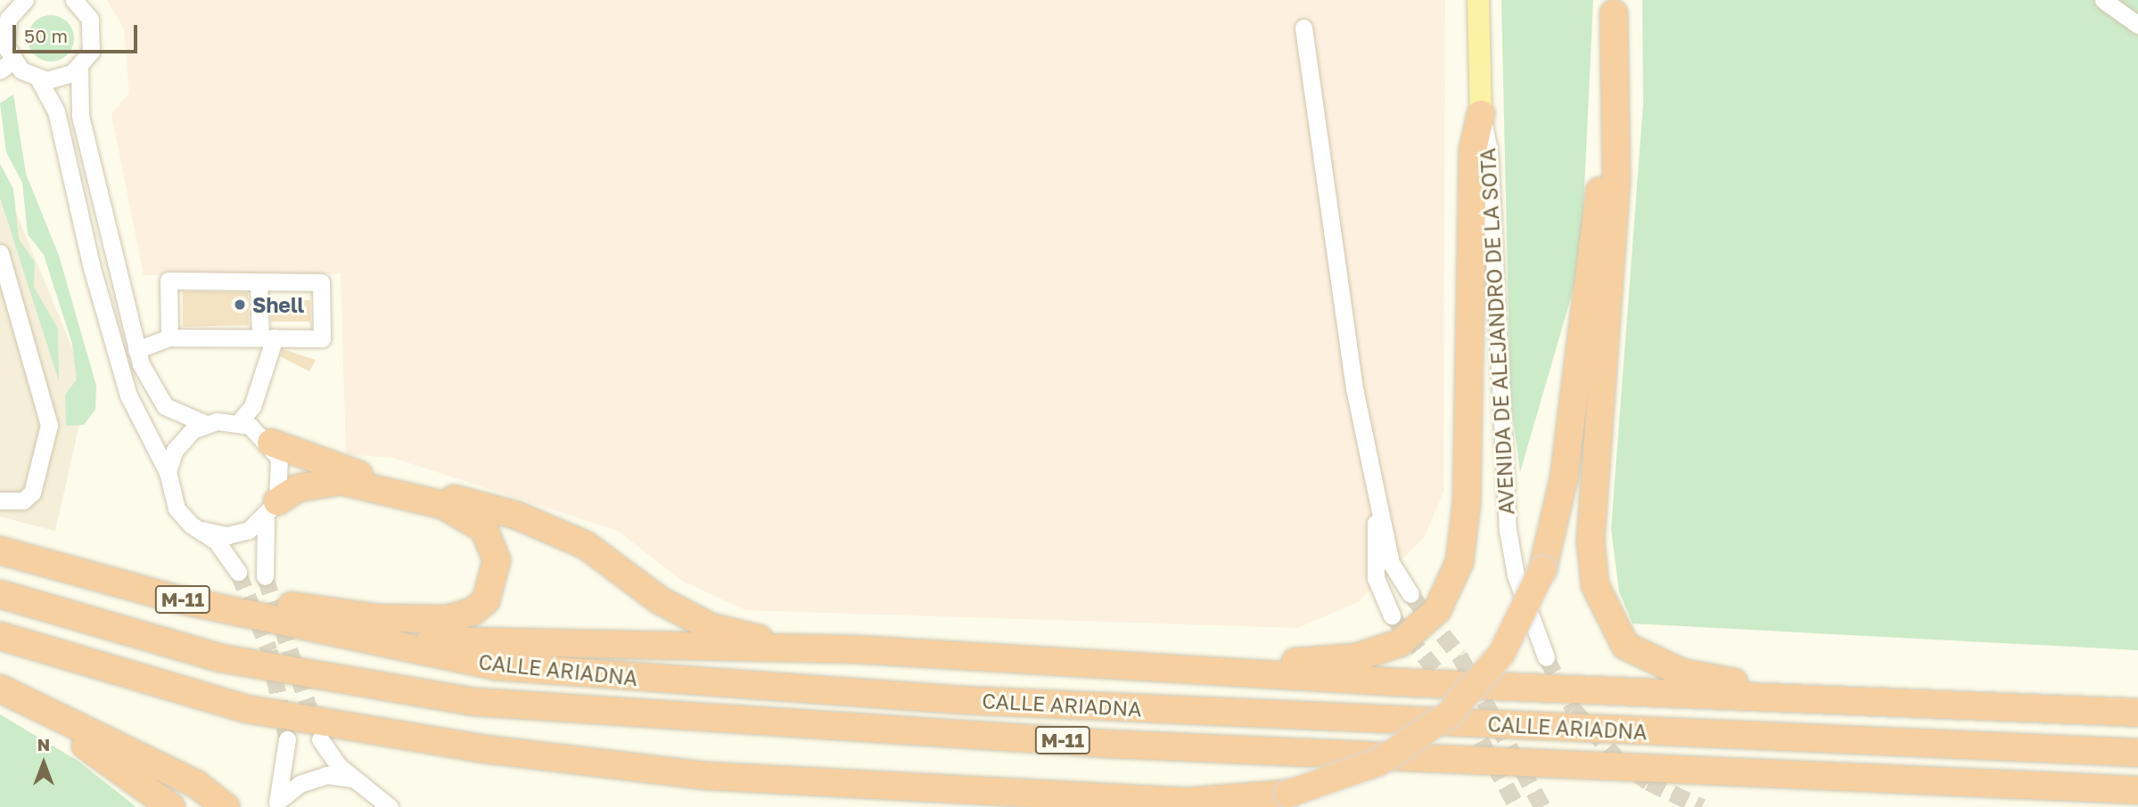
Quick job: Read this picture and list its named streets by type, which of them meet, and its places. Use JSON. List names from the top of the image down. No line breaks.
{"streets":{"highway":["M-11","CALLE ARIADNA"],"main road":["AVENIDA DE ALEJANDRO DE LA SOTA"]},"places":["Shell"],"scale_bar":"50 m","north":"top"}
